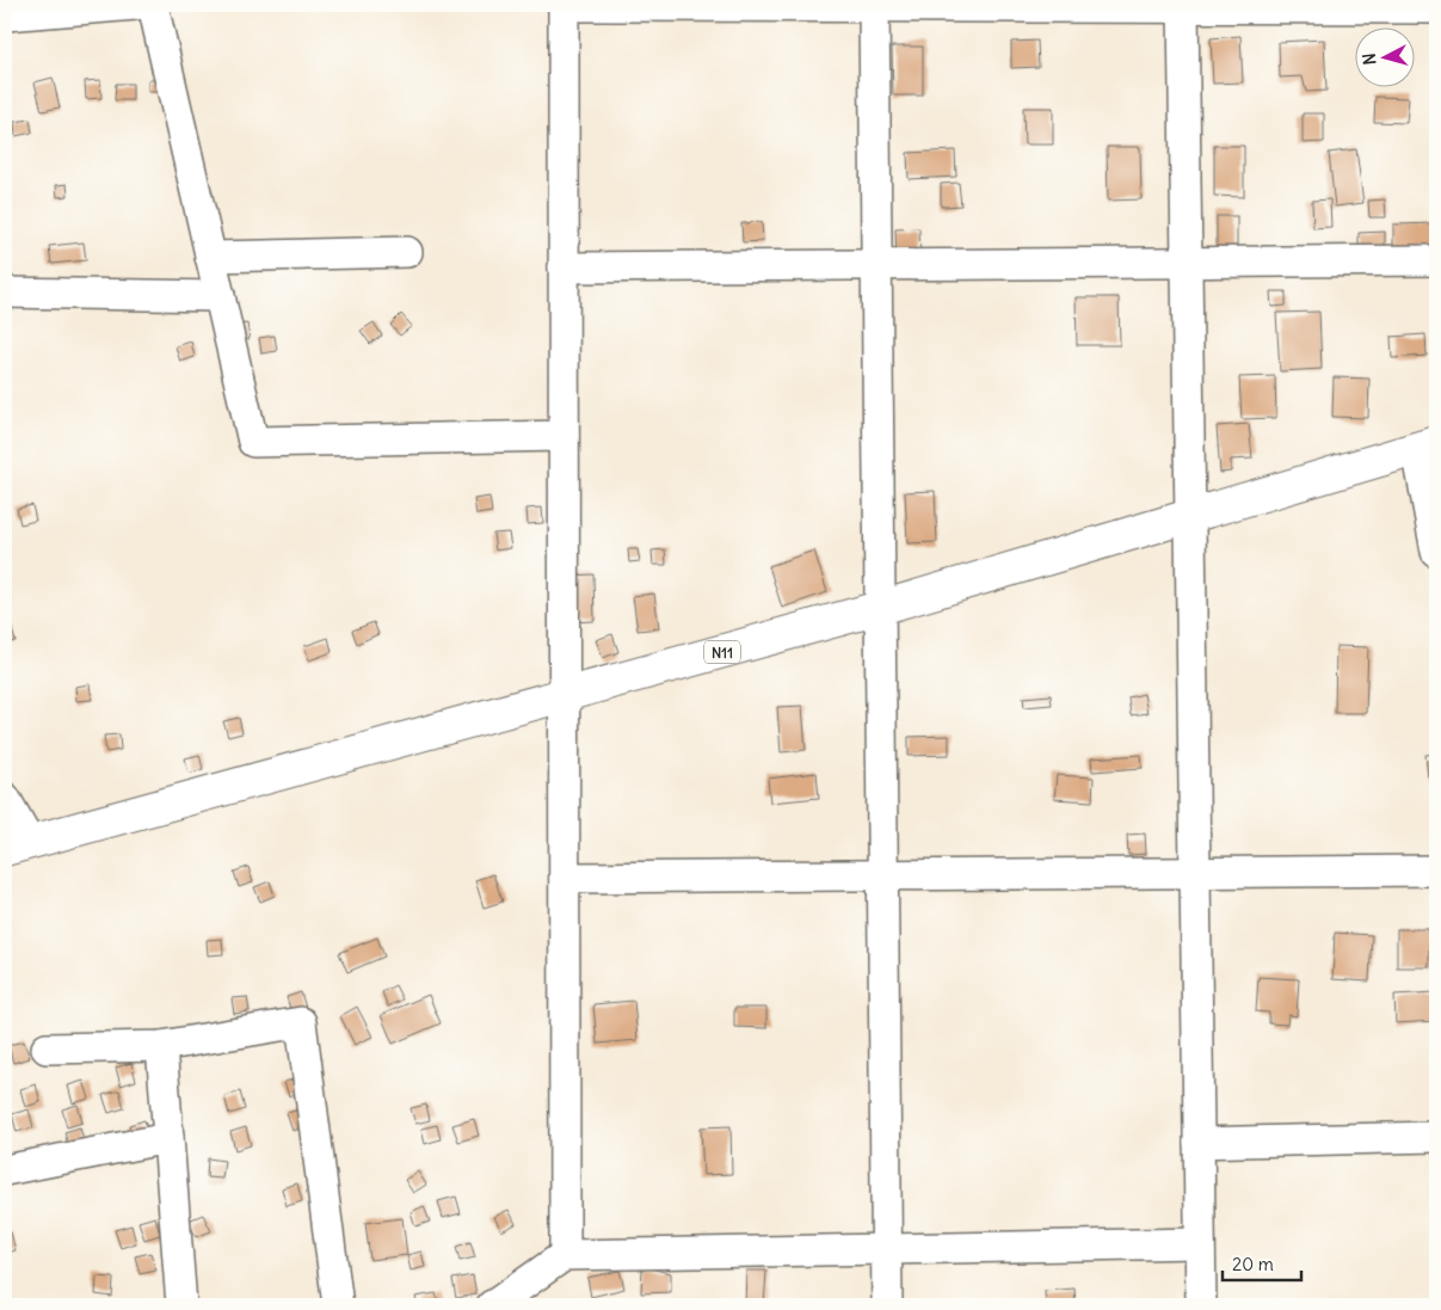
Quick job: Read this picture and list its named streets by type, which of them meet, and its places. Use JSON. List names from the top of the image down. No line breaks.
{"streets":{"main road":["N11"]},"scale_bar":"20 m","north":"left"}
